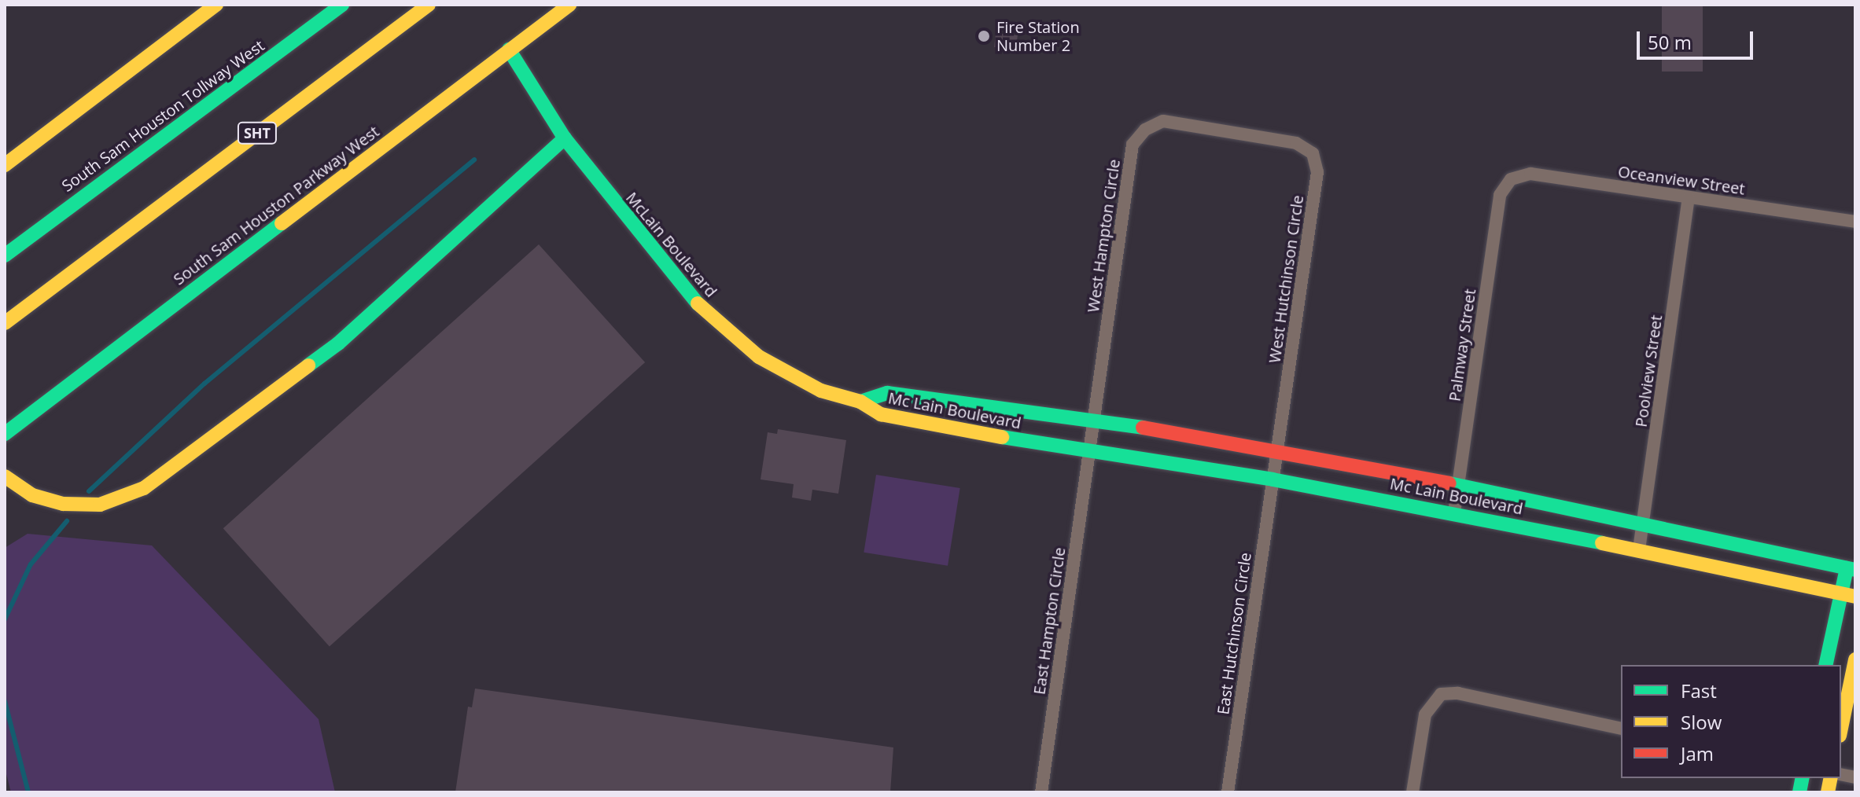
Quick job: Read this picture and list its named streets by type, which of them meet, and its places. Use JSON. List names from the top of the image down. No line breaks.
{"streets":{"main road":["South Sam Houston Tollway West","SHT","South Sam Houston Parkway West","McLain Boulevard","Mc Lain Boulevard"],"street":["Oceanview Street","West Hampton Circle","West Hutchinson Circle","Palmway Street","Poolview Street","East Hampton Circle","East Hutchinson Circle"]},"crossings":[["Oceanview Street","Palmway Street"],["Oceanview Street","Poolview Street"],["South Sam Houston Parkway West","McLain Boulevard"],["West Hampton Circle","West Hutchinson Circle"],["West Hampton Circle","Mc Lain Boulevard"],["West Hampton Circle","East Hampton Circle"],["McLain Boulevard","Mc Lain Boulevard"],["West Hutchinson Circle","Mc Lain Boulevard"],["West Hutchinson Circle","East Hutchinson Circle"],["Palmway Street","Mc Lain Boulevard"],["Poolview Street","Mc Lain Boulevard"],["Mc Lain Boulevard","East Hampton Circle"],["Mc Lain Boulevard","East Hutchinson Circle"]],"places":["Fire Station Number 2"],"legend":["Fast","Slow","Jam"],"scale_bar":"50 m"}
